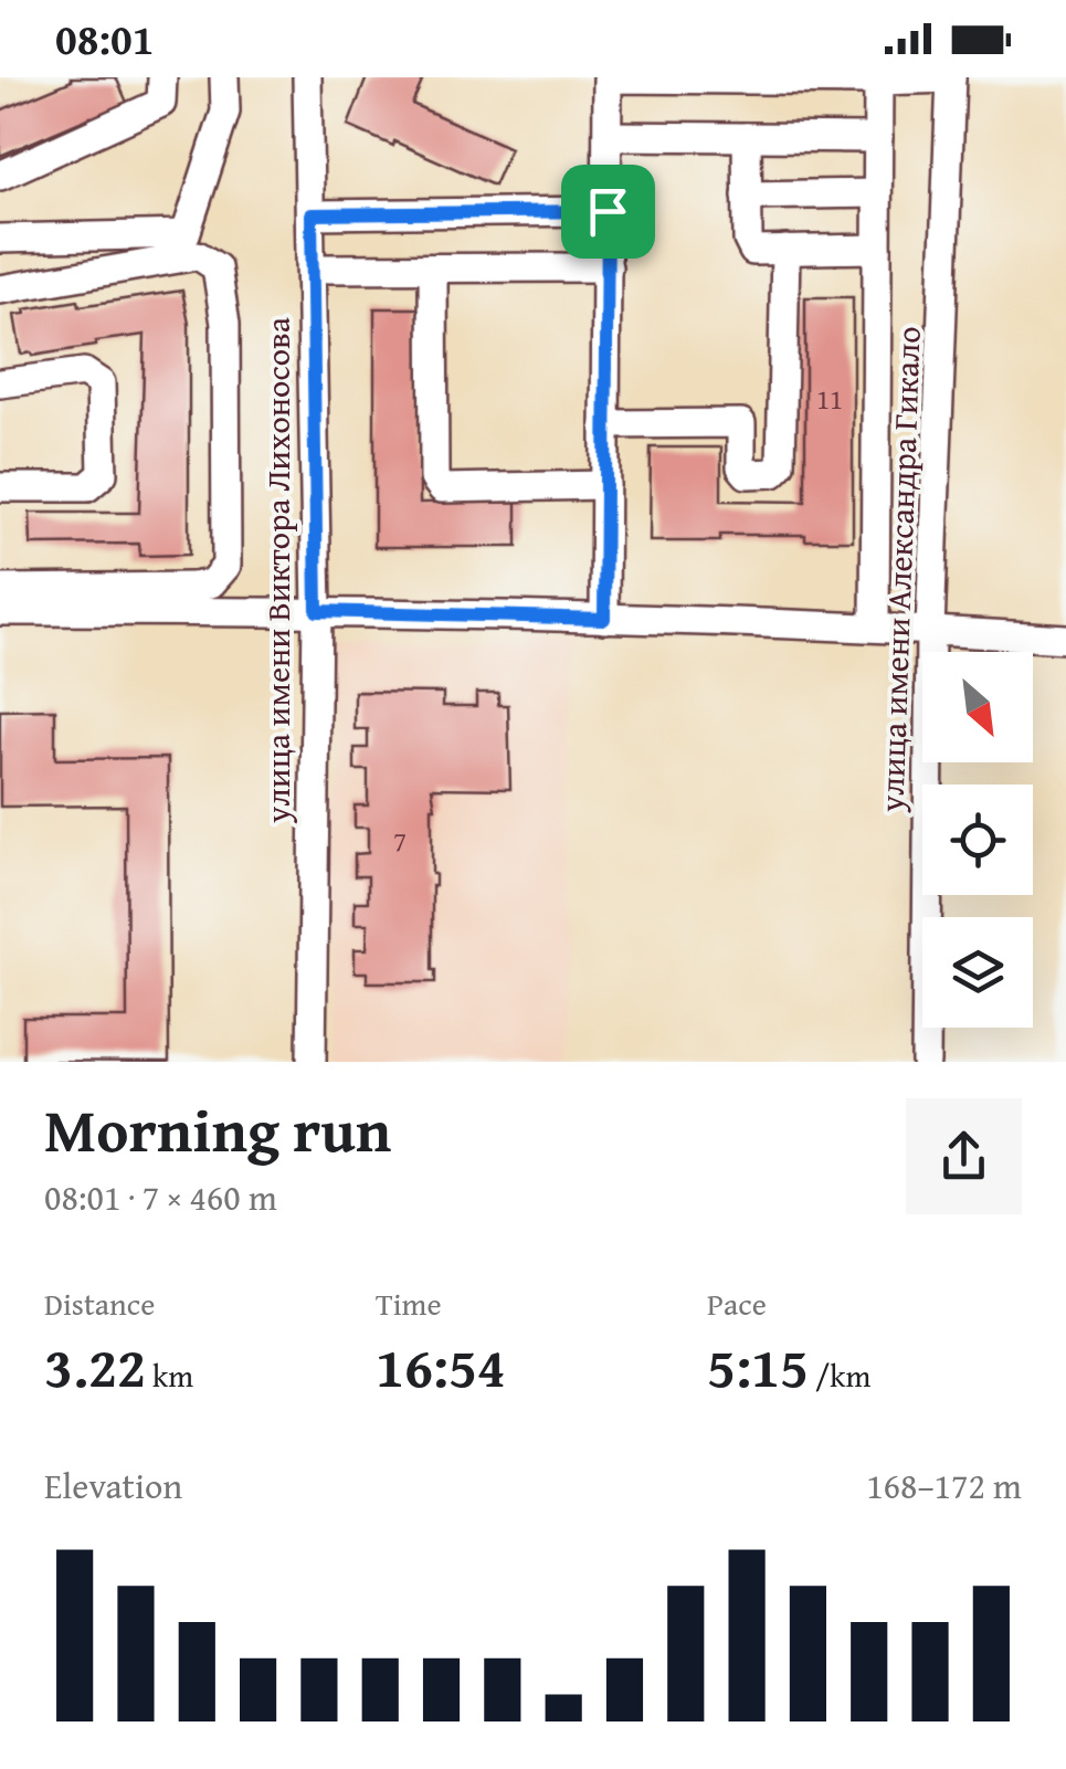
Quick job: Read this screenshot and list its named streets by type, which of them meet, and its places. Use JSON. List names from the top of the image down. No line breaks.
{"streets":{"street":["улица имени Александра Гикало","улица имени Виктора Лихоносова"]},"house_numbers":["11","7"],"north":"bottom right","page":{"status":"08:01","heading":["Morning run","08:01 · 7 × 460 m"],"stats":[["Distance","3.22 km"],["Time","16:54"],["Pace","5:15 /km"]],"chart":["Elevation","168–172 m"]}}
